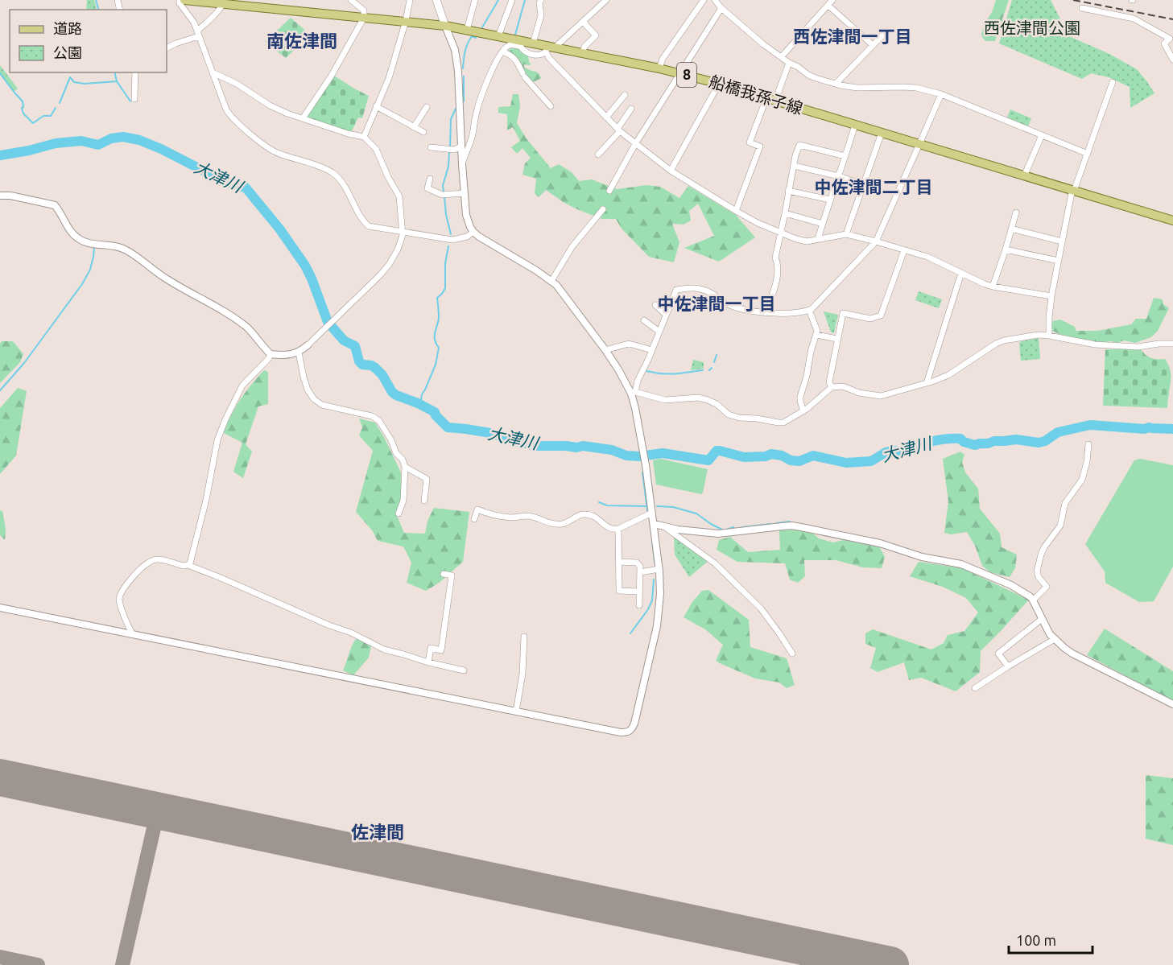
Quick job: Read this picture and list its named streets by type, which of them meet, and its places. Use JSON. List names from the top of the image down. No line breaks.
{"streets":{"main road":["8","船橋我孫子線"]},"districts":["西佐津間一丁目","南佐津間","中佐津間二丁目","中佐津間一丁目","佐津間"],"water":["大津川"],"parks":["西佐津間公園"],"legend":["道路","公園"],"scale_bar":"100 m"}
